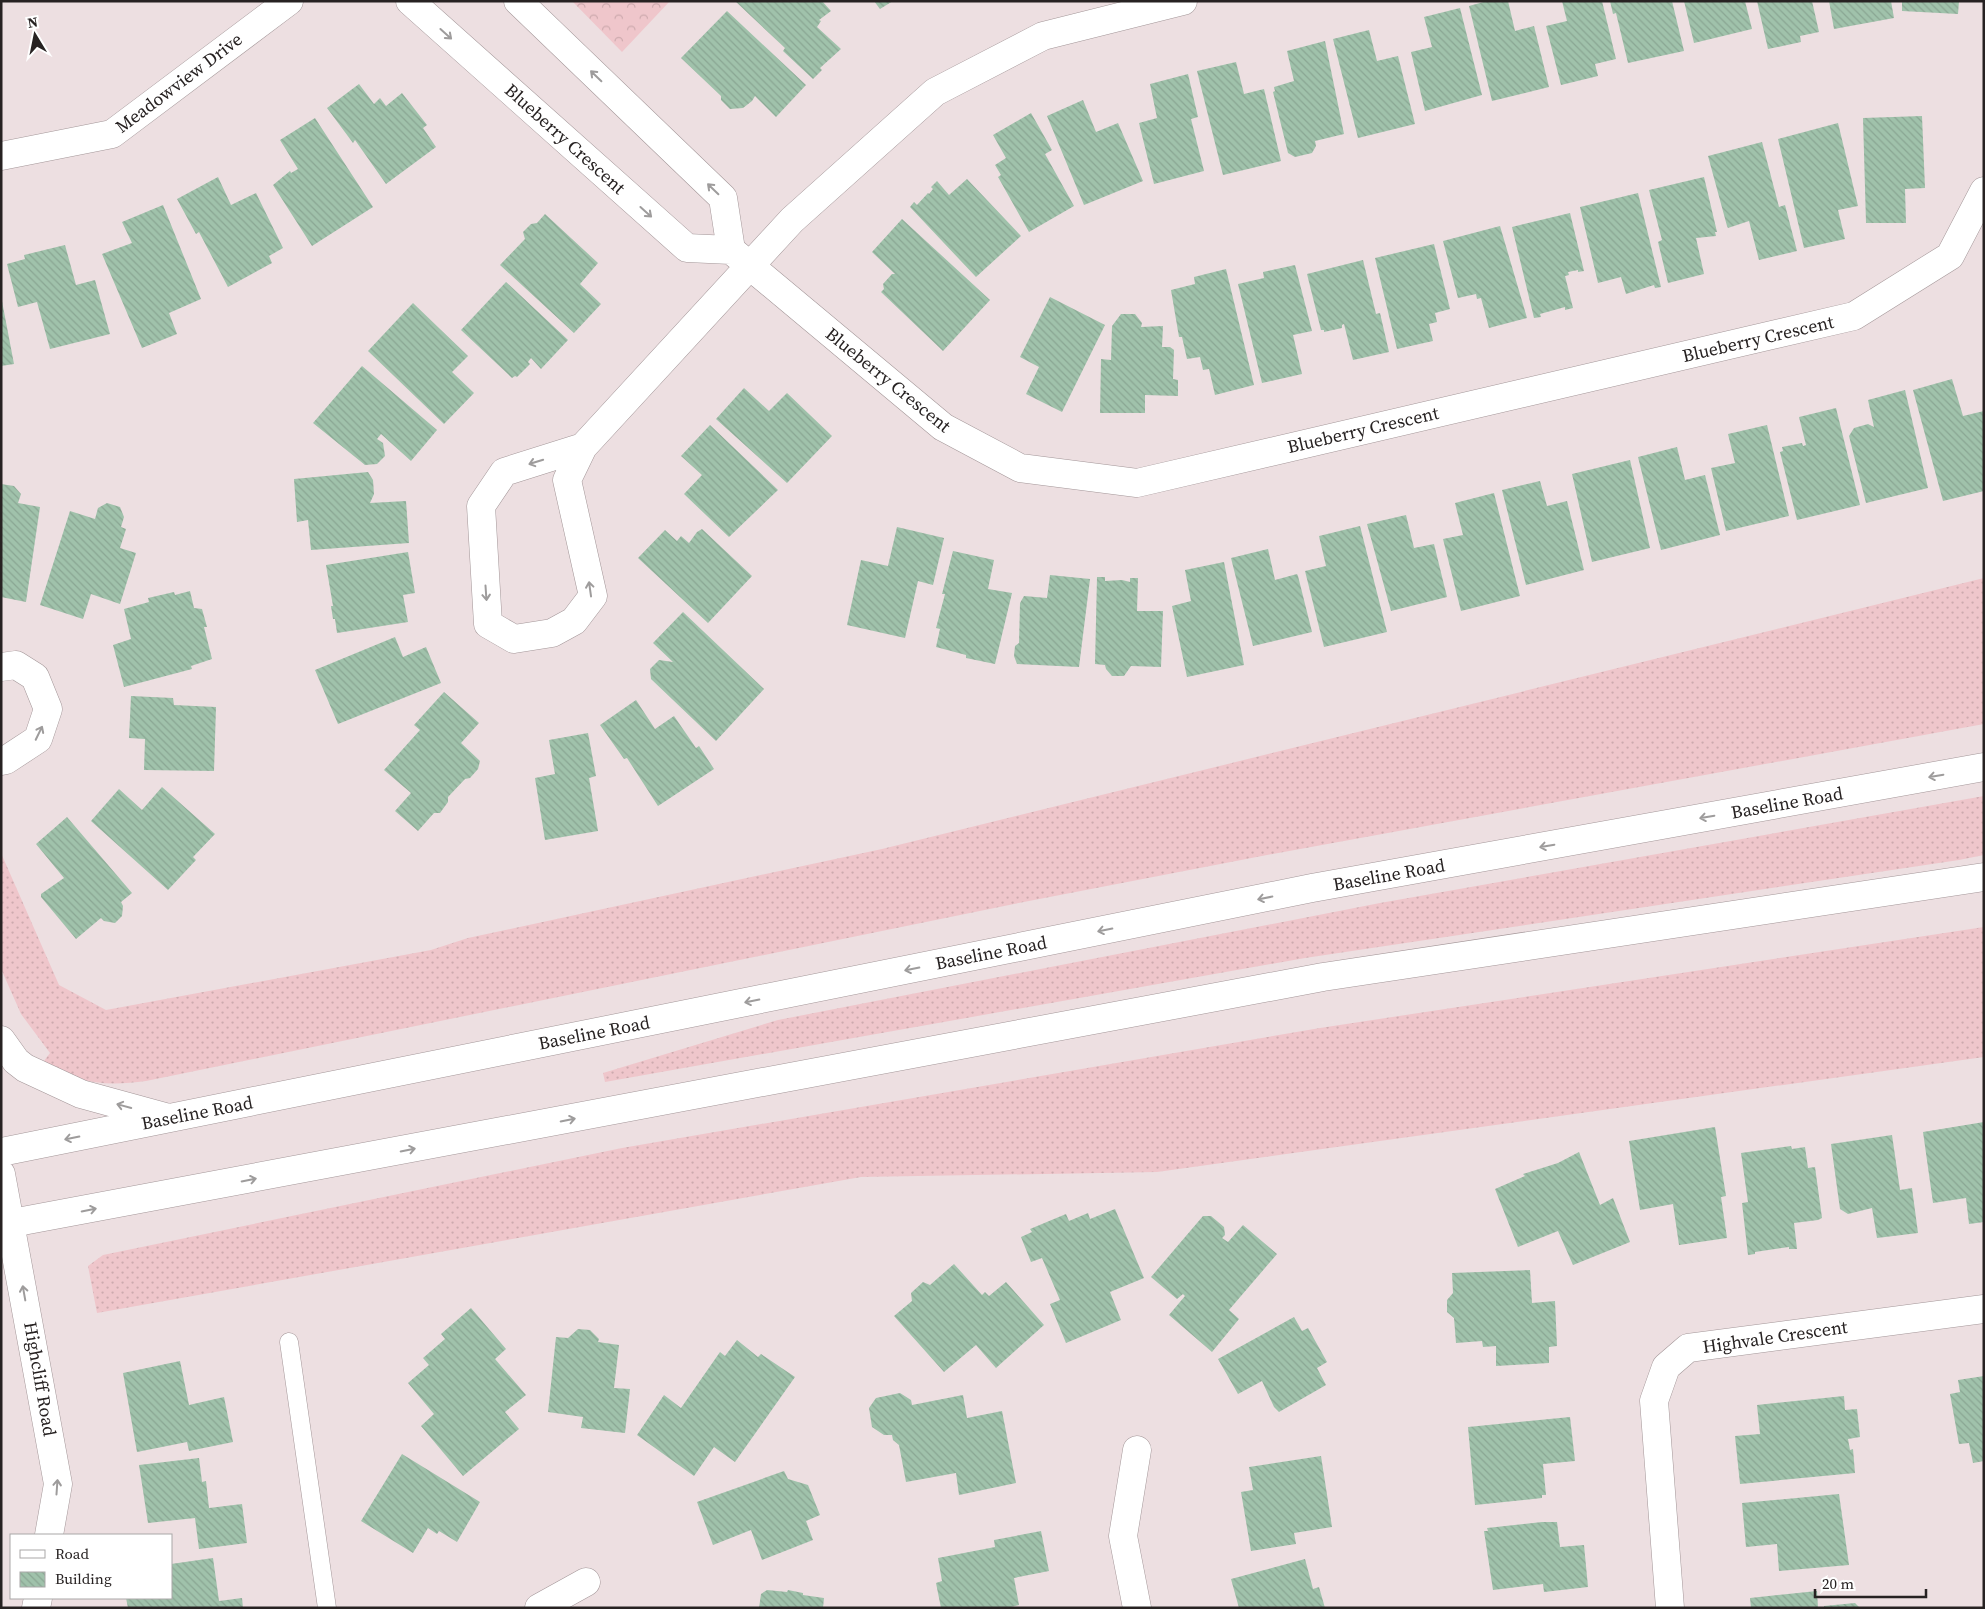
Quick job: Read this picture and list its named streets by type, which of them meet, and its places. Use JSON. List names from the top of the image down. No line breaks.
{"streets":{"street":["Meadowview Drive","Blueberry Crescent","Baseline Road","Highvale Crescent","Highcliff Road"]},"one_way":["Highcliff Road"],"legend":["Road","Building"],"scale_bar":"20 m","north":"top"}
